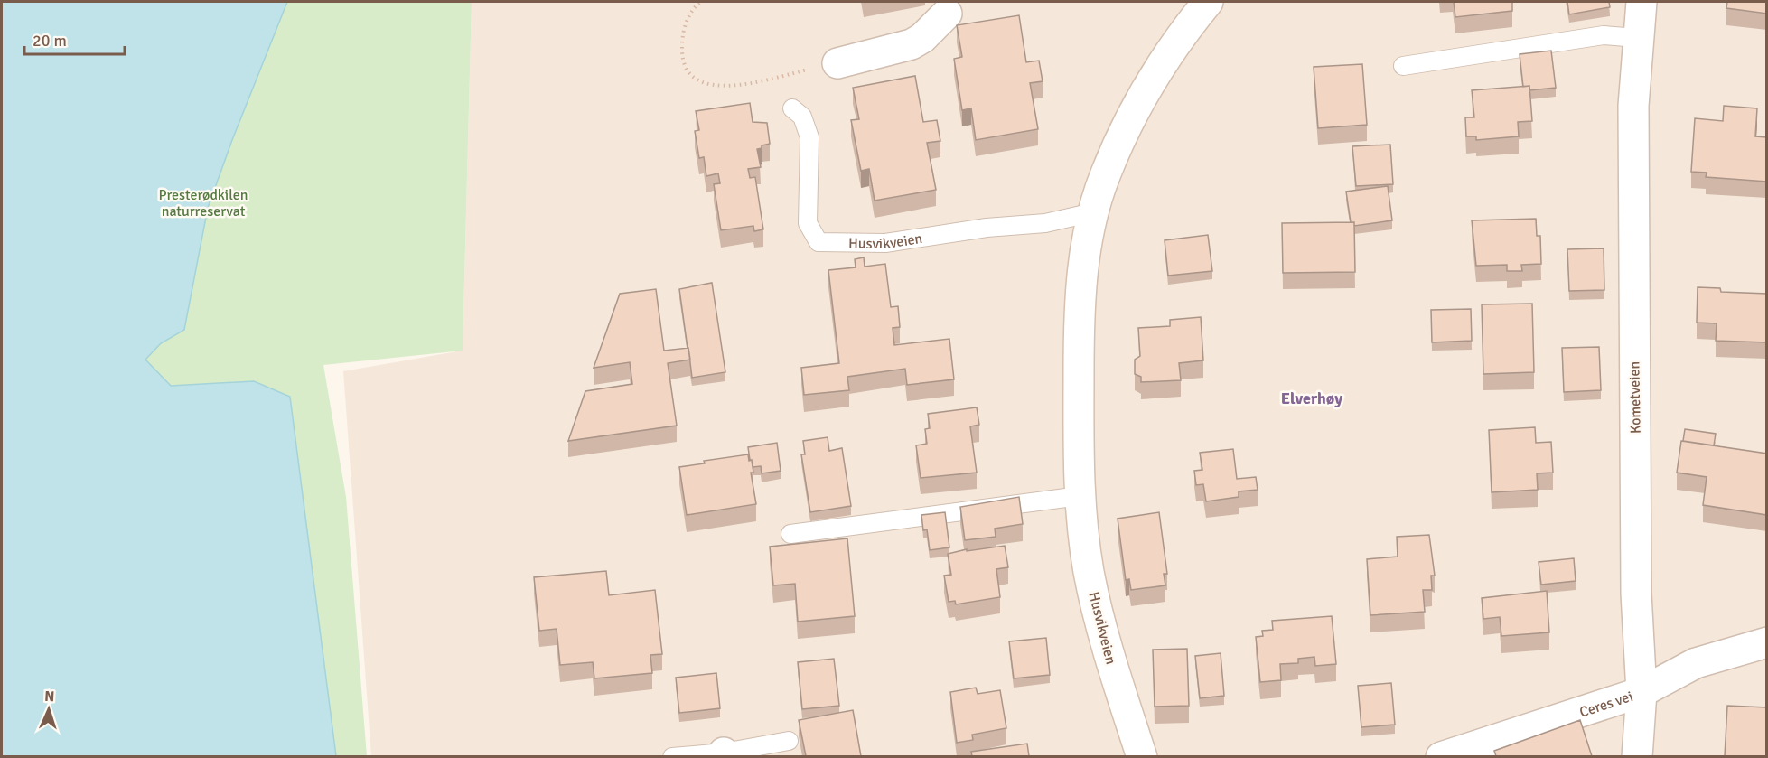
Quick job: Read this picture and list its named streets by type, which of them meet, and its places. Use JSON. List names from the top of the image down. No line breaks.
{"streets":{"street":["Husvikveien","Kometveien","Ceres vei"]},"crossings":[["Kometveien","Ceres vei"]],"districts":["Elverhøy"],"parks":["Presterødkilen naturreservat"],"scale_bar":"20 m","north":"top"}
